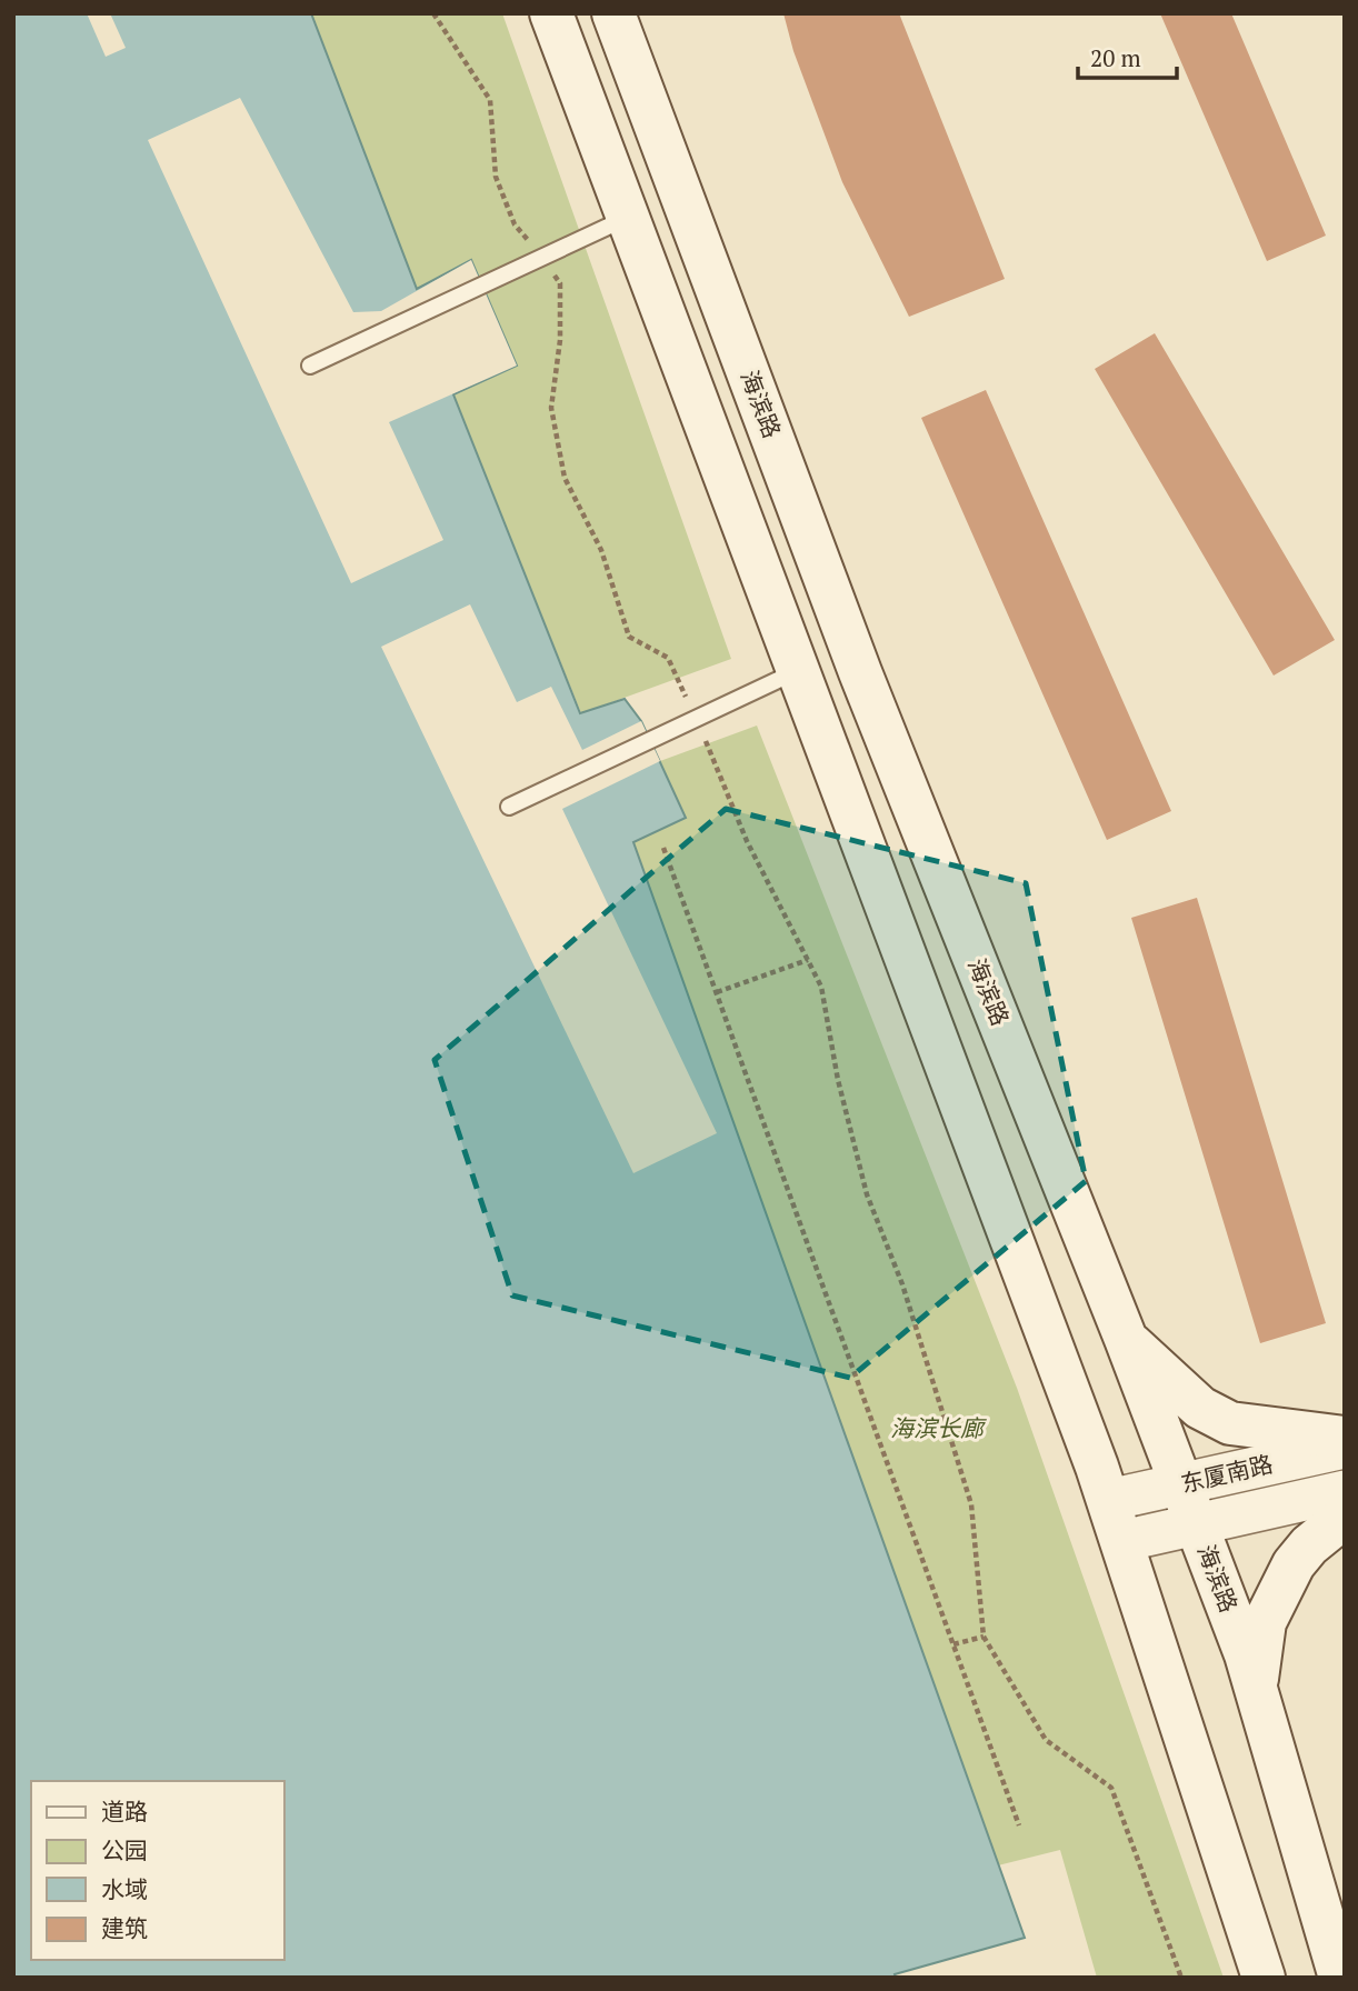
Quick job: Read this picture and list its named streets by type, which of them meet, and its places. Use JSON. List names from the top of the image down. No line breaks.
{"streets":{"main road":["海滨路"],"street":["东厦南路"]},"crossings":[["海滨路","东厦南路"]],"parks":["海滨长廊"],"legend":["道路","公园","水域","建筑"],"scale_bar":"20 m"}
